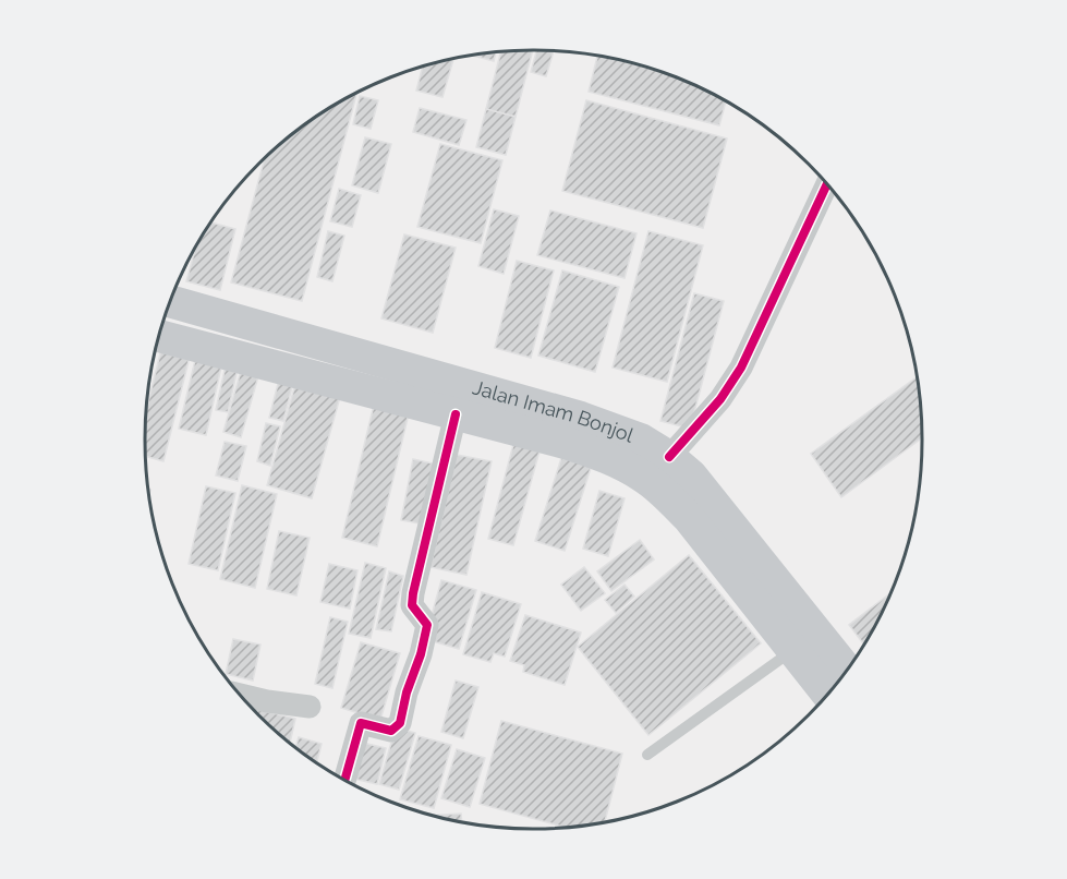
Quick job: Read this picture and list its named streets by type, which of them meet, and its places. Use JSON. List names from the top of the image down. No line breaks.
{"streets":{"main road":["Jalan Imam Bonjol"]}}
